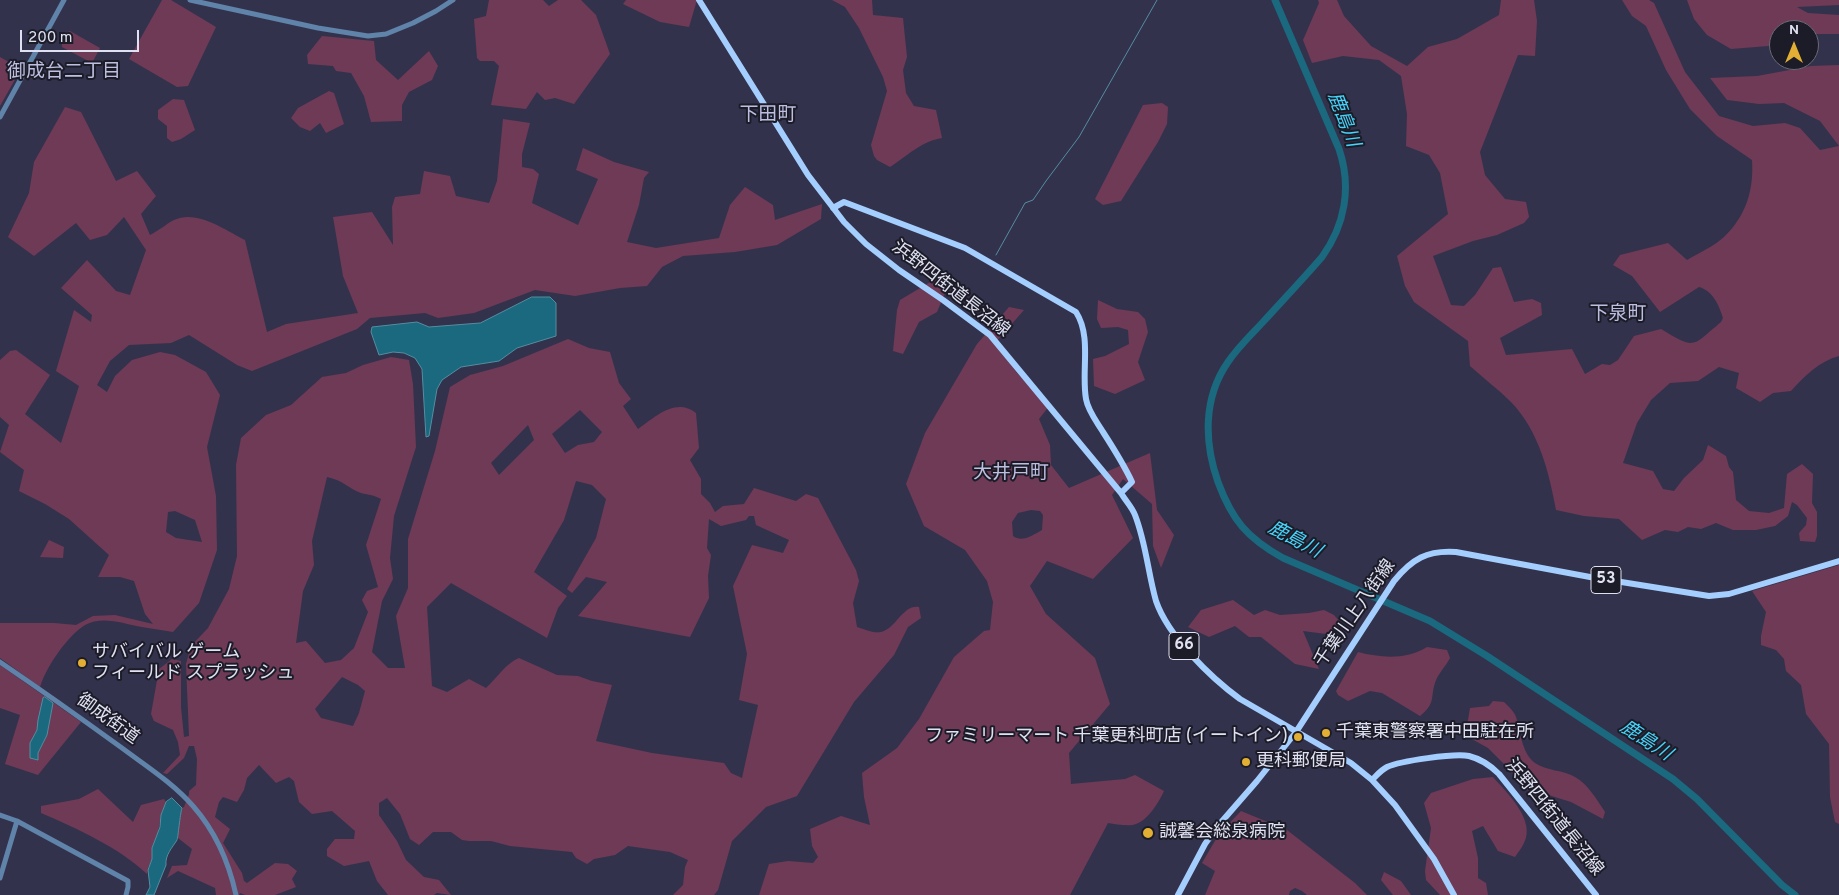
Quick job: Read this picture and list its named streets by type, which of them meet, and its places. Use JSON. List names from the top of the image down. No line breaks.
{"streets":{"main road":["浜野四街道長沼線","53","千葉川上八街線","66"],"street":["御成街道"]},"crossings":[["浜野四街道長沼線","千葉川上八街線"]],"districts":["御成台二丁目","下田町","下泉町","大井戸町"],"water":["鹿島川"],"places":["サバイバル ゲーム フィールド スプラッシュ","千葉東警察署中田駐在所","ファミリーマート 千葉更科町店 (イートイン)","更科郵便局","誠馨会総泉病院"],"scale_bar":"200 m","north":"top"}
